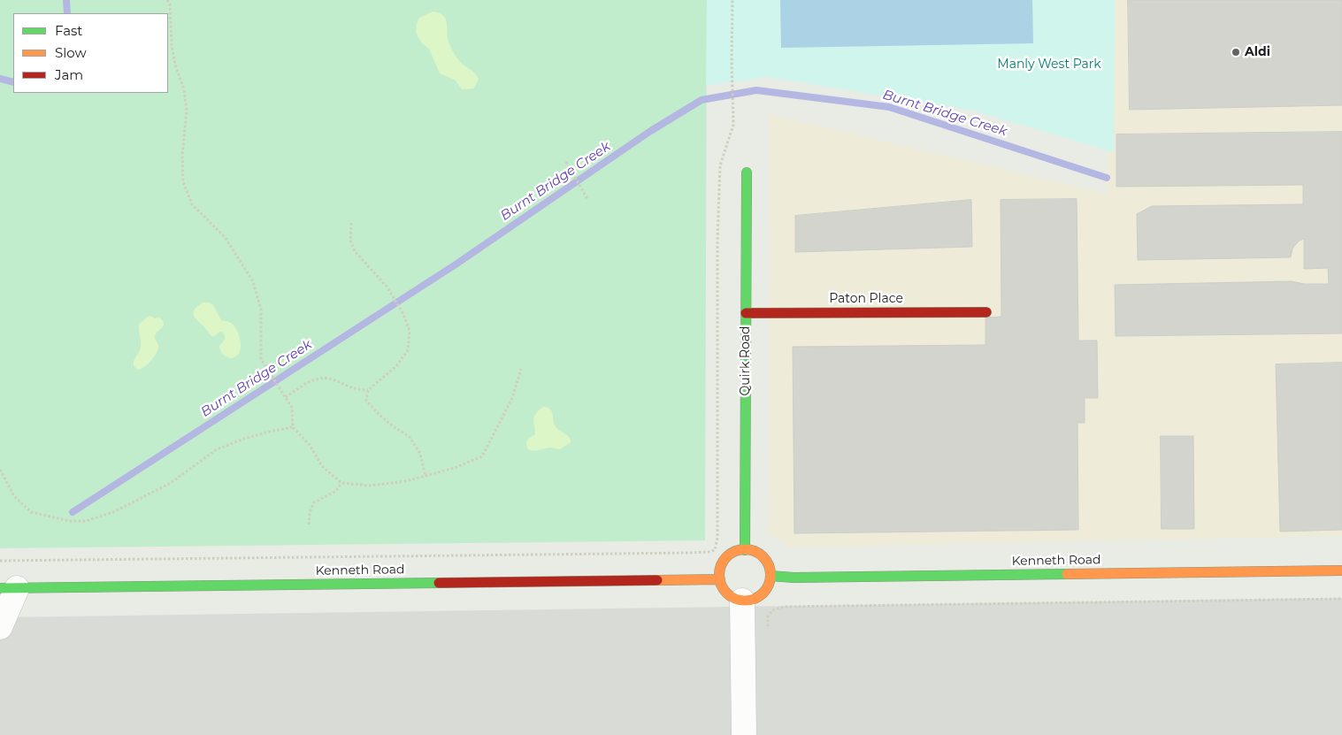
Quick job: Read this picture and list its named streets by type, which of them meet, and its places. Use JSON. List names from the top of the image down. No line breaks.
{"streets":{"main road":["Paton Place","Quirk Road","Kenneth Road"]},"crossings":[["Paton Place","Quirk Road"],["Quirk Road","Kenneth Road"]],"water":["Burnt Bridge Creek"],"parks":["Manly West Park"],"places":["Aldi"],"legend":["Fast","Slow","Jam"]}
